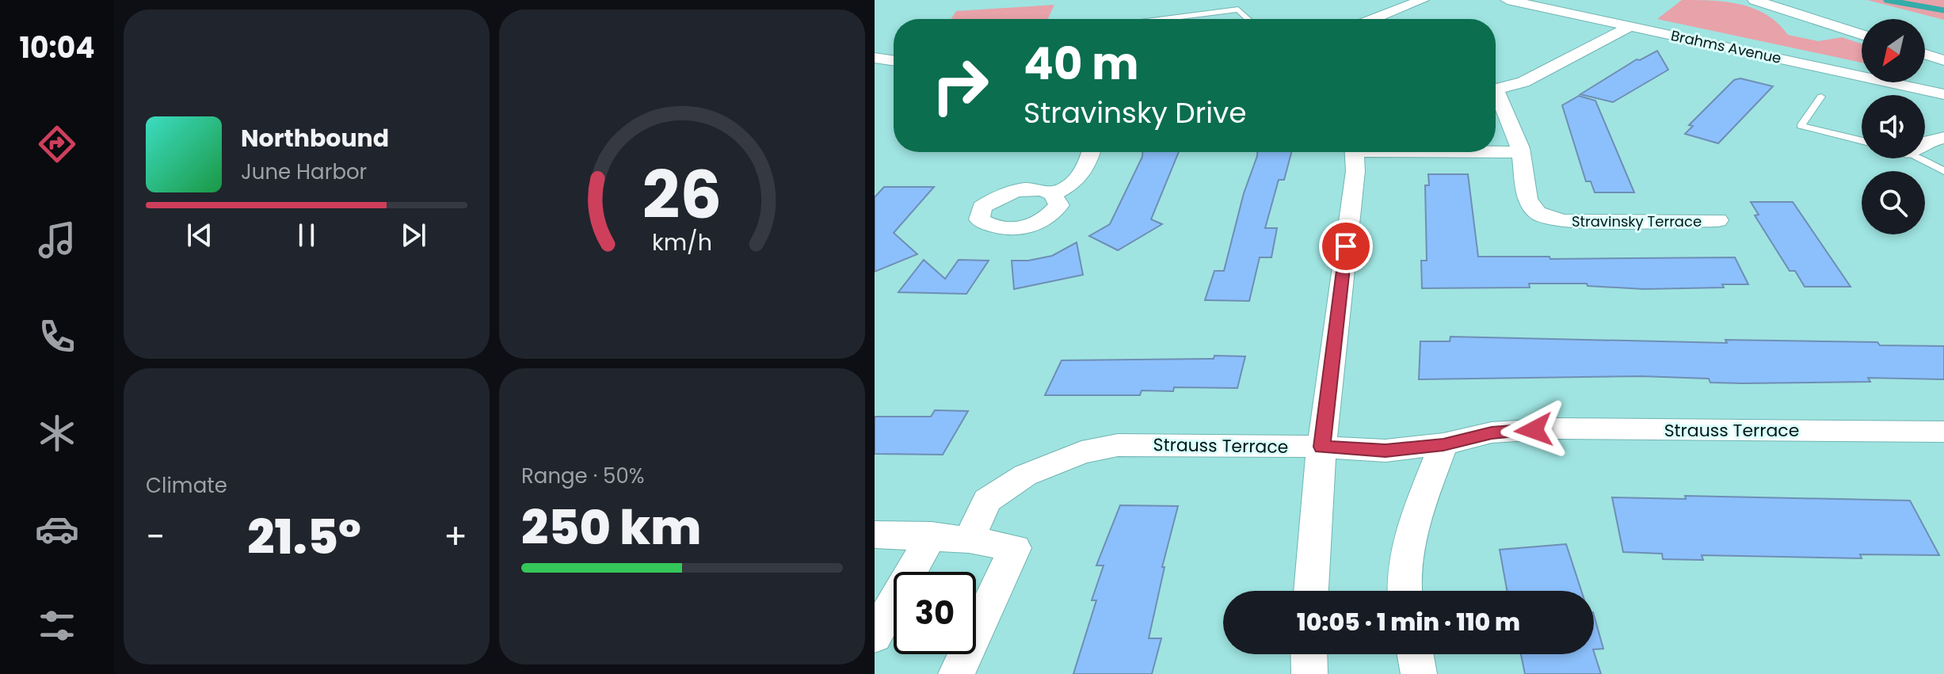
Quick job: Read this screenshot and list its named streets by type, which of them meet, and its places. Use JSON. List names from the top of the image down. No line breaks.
{"streets":{"street":["Brahms Avenue","Stravinsky Terrace","Strauss Terrace"]},"crossings":[["Brahms Avenue","Stravinsky Terrace"]],"north":"bottom left","page":{"tabs":"10:04","turn":["40 m","Stravinsky Drive"],"song":["Northbound","June Harbor"],"tile":["Climate",["Range · 50%","250 km"]],"heat":["−","21.5°","+"],"limit":"30","trip":"10:05 · 1 min · 110 m","gauge":["26","km/h"]}}
